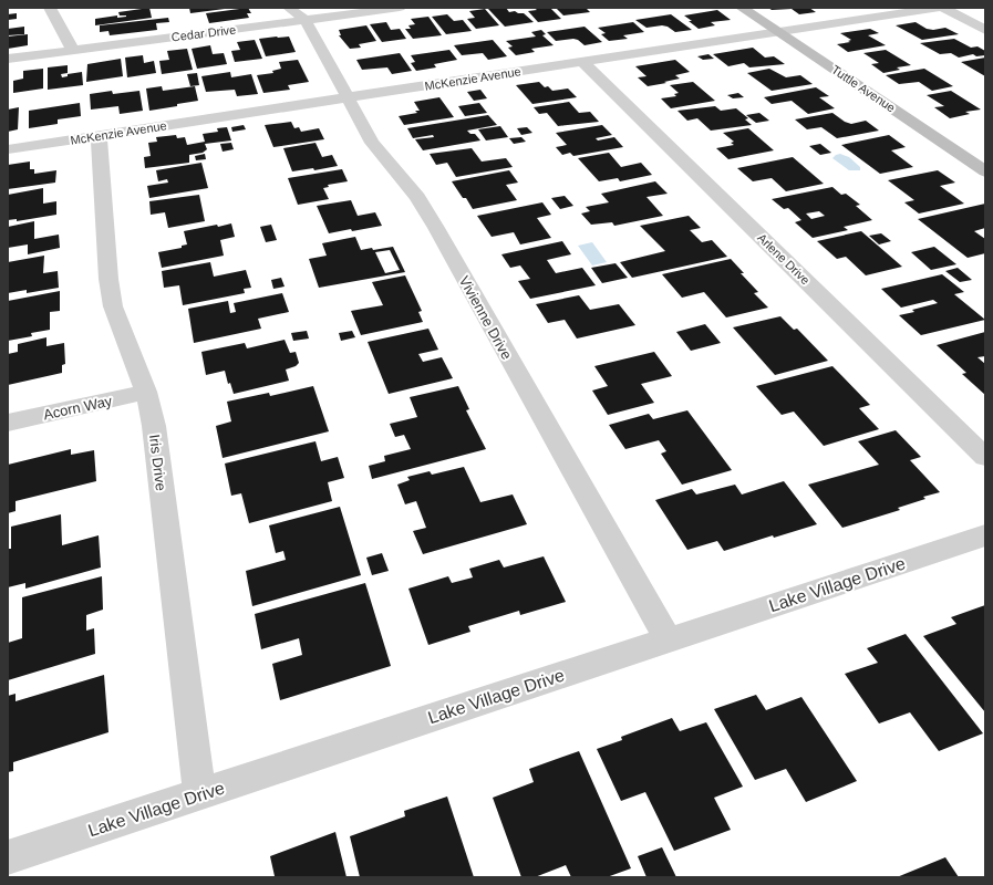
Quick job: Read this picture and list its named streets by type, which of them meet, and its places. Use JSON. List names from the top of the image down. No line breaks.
{"streets":{"street":["Cedar Drive","McKenzie Avenue","Tuttle Avenue","Arlene Drive","Vivienne Drive","Acorn Way","Iris Drive","Lake Village Drive"]},"crossings":[["Cedar Drive","Vivienne Drive"],["McKenzie Avenue","Tuttle Avenue"],["McKenzie Avenue","Arlene Drive"],["McKenzie Avenue","Vivienne Drive"],["McKenzie Avenue","Iris Drive"],["Vivienne Drive","Lake Village Drive"],["Acorn Way","Iris Drive"],["Iris Drive","Lake Village Drive"]]}
